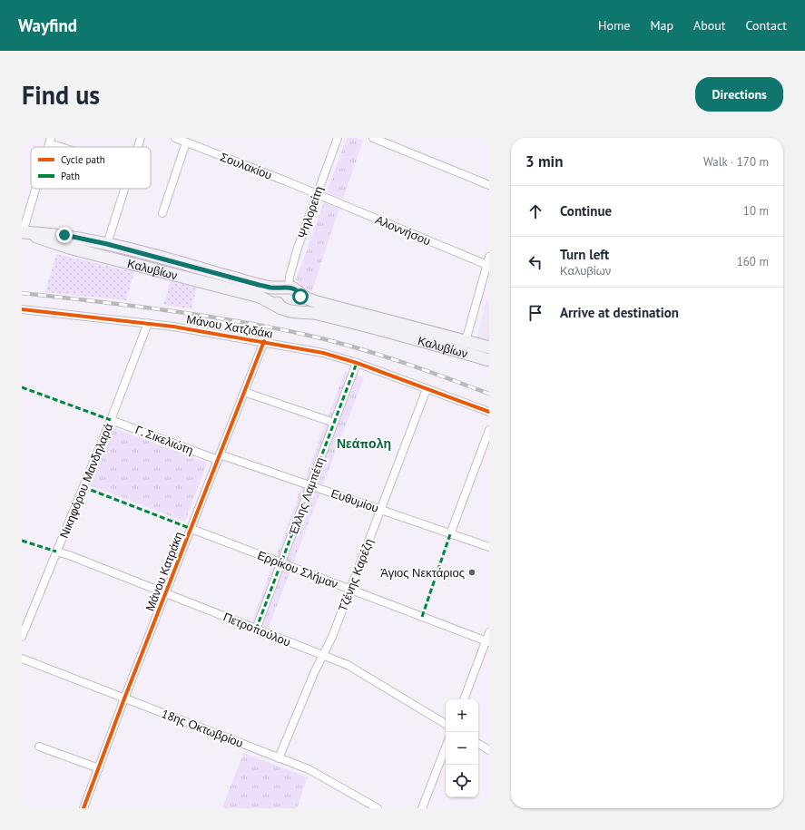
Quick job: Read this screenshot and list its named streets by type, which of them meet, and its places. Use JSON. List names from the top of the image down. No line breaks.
{"streets":{"main road":["Καλυβίων"],"street":["Σουλακίου","Ψηλορείτη","Αλοννήσου","Μάνου Χατζιδάκι","Γ. Σικελιώτη","Νικηφόρου Μανδηλαρά","Έλλης Λαμπέτη","Ευθυμίου","Ερρίκου Σλήμαν","Μάνου Κατράκη","Τζένης Καρέζη","Πετροπούλου","18ης Οκτωβρίου"]},"crossings":[["Σουλακίου","Ψηλορείτη"],["Σουλακίου","Αλοννήσου"],["Ψηλορείτη","Αλοννήσου"],["Ψηλορείτη","Καλυβίων"],["Μάνου Χατζιδάκι","Νικηφόρου Μανδηλαρά"],["Μάνου Χατζιδάκι","Έλλης Λαμπέτη"],["Μάνου Χατζιδάκι","Μάνου Κατράκη"],["Μάνου Χατζιδάκι","Τζένης Καρέζη"],["Γ. Σικελιώτη","Νικηφόρου Μανδηλαρά"],["Γ. Σικελιώτη","Ευθυμίου"],["Γ. Σικελιώτη","Μάνου Κατράκη"],["Νικηφόρου Μανδηλαρά","Πετροπούλου"],["Έλλης Λαμπέτη","Ευθυμίου"],["Έλλης Λαμπέτη","Ερρίκου Σλήμαν"],["Έλλης Λαμπέτη","Πετροπούλου"],["Ευθυμίου","Μάνου Κατράκη"],["Ευθυμίου","Τζένης Καρέζη"],["Ερρίκου Σλήμαν","Μάνου Κατράκη"],["Ερρίκου Σλήμαν","Τζένης Καρέζη"],["Μάνου Κατράκη","Πετροπούλου"],["Μάνου Κατράκη","18ης Οκτωβρίου"],["Τζένης Καρέζη","Πετροπούλου"],["Τζένης Καρέζη","18ης Οκτωβρίου"]],"districts":["Νεάπολη"],"places":["Άγιος Νεκτάριος"],"legend":["Cycle path","Path"],"page":{"header":"Wayfind","nav":["Home","Map","About","Contact"],"buttons":"Directions","title":"Find us","heading":["3 min","Walk · 170 m"],"list":[["Continue","10 m"],["Turn left","Καλυβίων","160 m"],"Arrive at destination"],"map_buttons":["+","−"]}}
